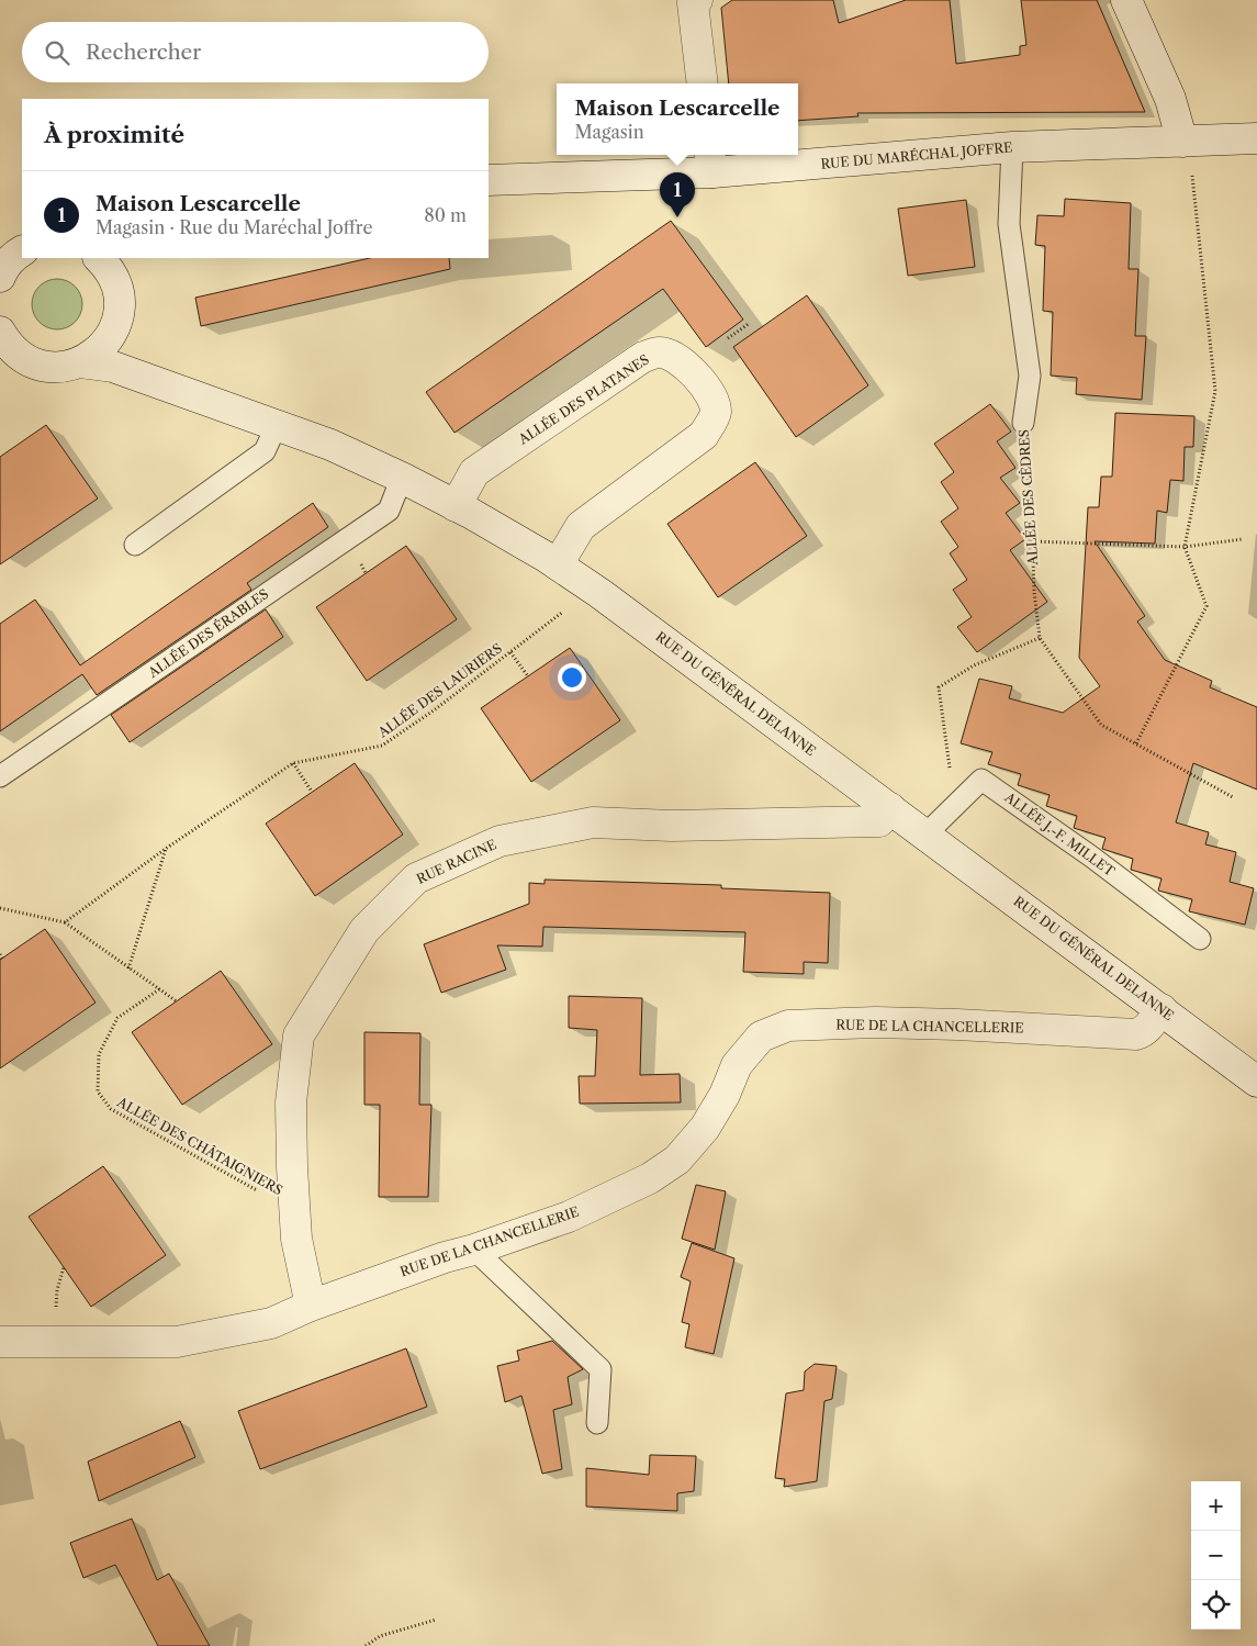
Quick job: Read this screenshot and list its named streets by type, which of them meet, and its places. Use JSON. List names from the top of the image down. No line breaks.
{"streets":{"street":["RUE DU MARÉCHAL JOFFRE","ALLÉE DES PLATANES","RUE DU GÉNÉRAL DELANNE","RUE RACINE","RUE DE LA CHANCELLERIE"],"lane":["ALLÉE DES CÈDRES","ALLÉE DES ÉRABLES","ALLÉE J.-F. MILLET"],"path":["ALLÉE DES LAURIERS","ALLÉE DES CHÂTAIGNIERS"]},"crossings":[["RUE DU MARÉCHAL JOFFRE","ALLÉE DES CÈDRES"],["ALLÉE DES PLATANES","RUE DU GÉNÉRAL DELANNE"],["ALLÉE DES ÉRABLES","RUE DU GÉNÉRAL DELANNE"],["ALLÉE DES LAURIERS","RUE DU GÉNÉRAL DELANNE"],["RUE DU GÉNÉRAL DELANNE","ALLÉE J.-F. MILLET"],["RUE DU GÉNÉRAL DELANNE","RUE RACINE"],["RUE DU GÉNÉRAL DELANNE","RUE DE LA CHANCELLERIE"],["RUE RACINE","RUE DE LA CHANCELLERIE"],["RUE RACINE","ALLÉE DES CHÂTAIGNIERS"]],"page":{"search":"Rechercher","popup":["Maison Lescarcelle","Magasin"],"heading":"À proximité","list":[{"mark":"1","name":"Maison Lescarcelle","note":"Magasin · Rue du Maréchal Joffre","value":"80 m"}],"pins":"1","map_buttons":["+","−"]}}
